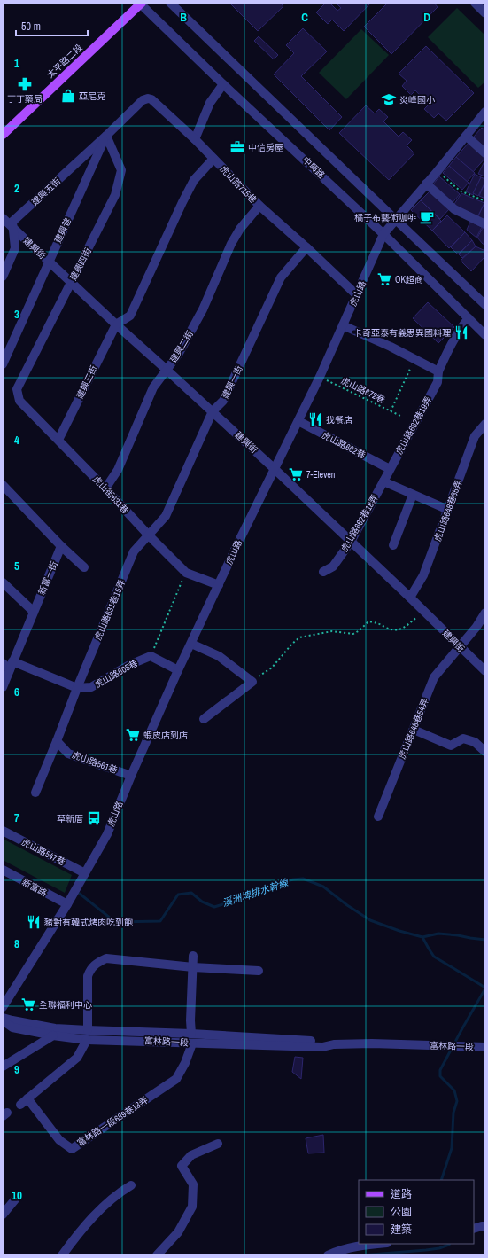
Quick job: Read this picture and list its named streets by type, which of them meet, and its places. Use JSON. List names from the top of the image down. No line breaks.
{"streets":{"main road":["太平路二段"],"street":["中興路","虎山路715巷","建興五街","建興巷","建興街","建興四街","虎山路","建興二街","建興三街","建興一街","虎山路662巷19弄","虎山路662巷","虎山街631巷","虎山路648巷35弄","虎山路662巷18弄","新富一街","虎山路631巷15弄","虎山路605巷","虎山路648巷54弄","虎山路561巷","虎山路547巷","新富路","富林路一段","富林路一段689巷13弄"],"path":["虎山路672巷"]},"crossings":[["太平路二段","中興路"],["中興路","虎山路"],["中興路","虎山路662巷19弄"],["虎山路715巷","建興五街"],["虎山路715巷","虎山路"],["虎山路715巷","建興二街"],["虎山路715巷","建興一街"],["建興五街","建興巷"],["建興五街","建興街"],["建興五街","建興四街"],["建興巷","建興街"],["建興巷","建興四街"],["建興街","建興四街"],["建興街","虎山路"],["建興街","建興二街"],["建興街","建興三街"],["建興街","建興一街"],["建興街","虎山路648巷35弄"],["建興街","虎山路662巷18弄"],["建興街","虎山路648巷54弄"],["建興四街","虎山街631巷"],["虎山路","虎山路672巷"],["虎山路","虎山路662巷"],["虎山路","虎山街631巷"],["虎山路","虎山路561巷"],["虎山路","虎山路547巷"],["虎山路","新富路"],["建興二街","虎山街631巷"],["建興三街","虎山街631巷"],["建興一街","虎山街631巷"],["建興一街","虎山路631巷15弄"],["虎山路662巷19弄","虎山路662巷"],["虎山路662巷19弄","虎山路662巷18弄"],["虎山路662巷","虎山路662巷18弄"],["虎山街631巷","虎山路631巷15弄"],["虎山路631巷15弄","虎山路605巷"],["富林路一段","富林路一段689巷13弄"]],"water":["溪洲埤排水幹線"],"places":{"pharmacy":["丁丁藥局"],"shop":["亞尼克"],"school or university":["炎峰國小"],"office":["中信房屋"],"cafe":["橘子布藝術咖啡"],"supermarket":["OK超商","7-Eleven","蝦皮店到店","全聯福利中心"],"restaurant":["卡奇亞泰有義思異國料理","找餐店","豬對有韓式烤肉吃到飽"],"bus stop":["草新厝"]},"legend":["道路","公園","建築"],"scale_bar":"50 m","grid":{"columns":["B","C","D"],"rows":["1","2","3","4","5","6","7","8","9","10"]}}
